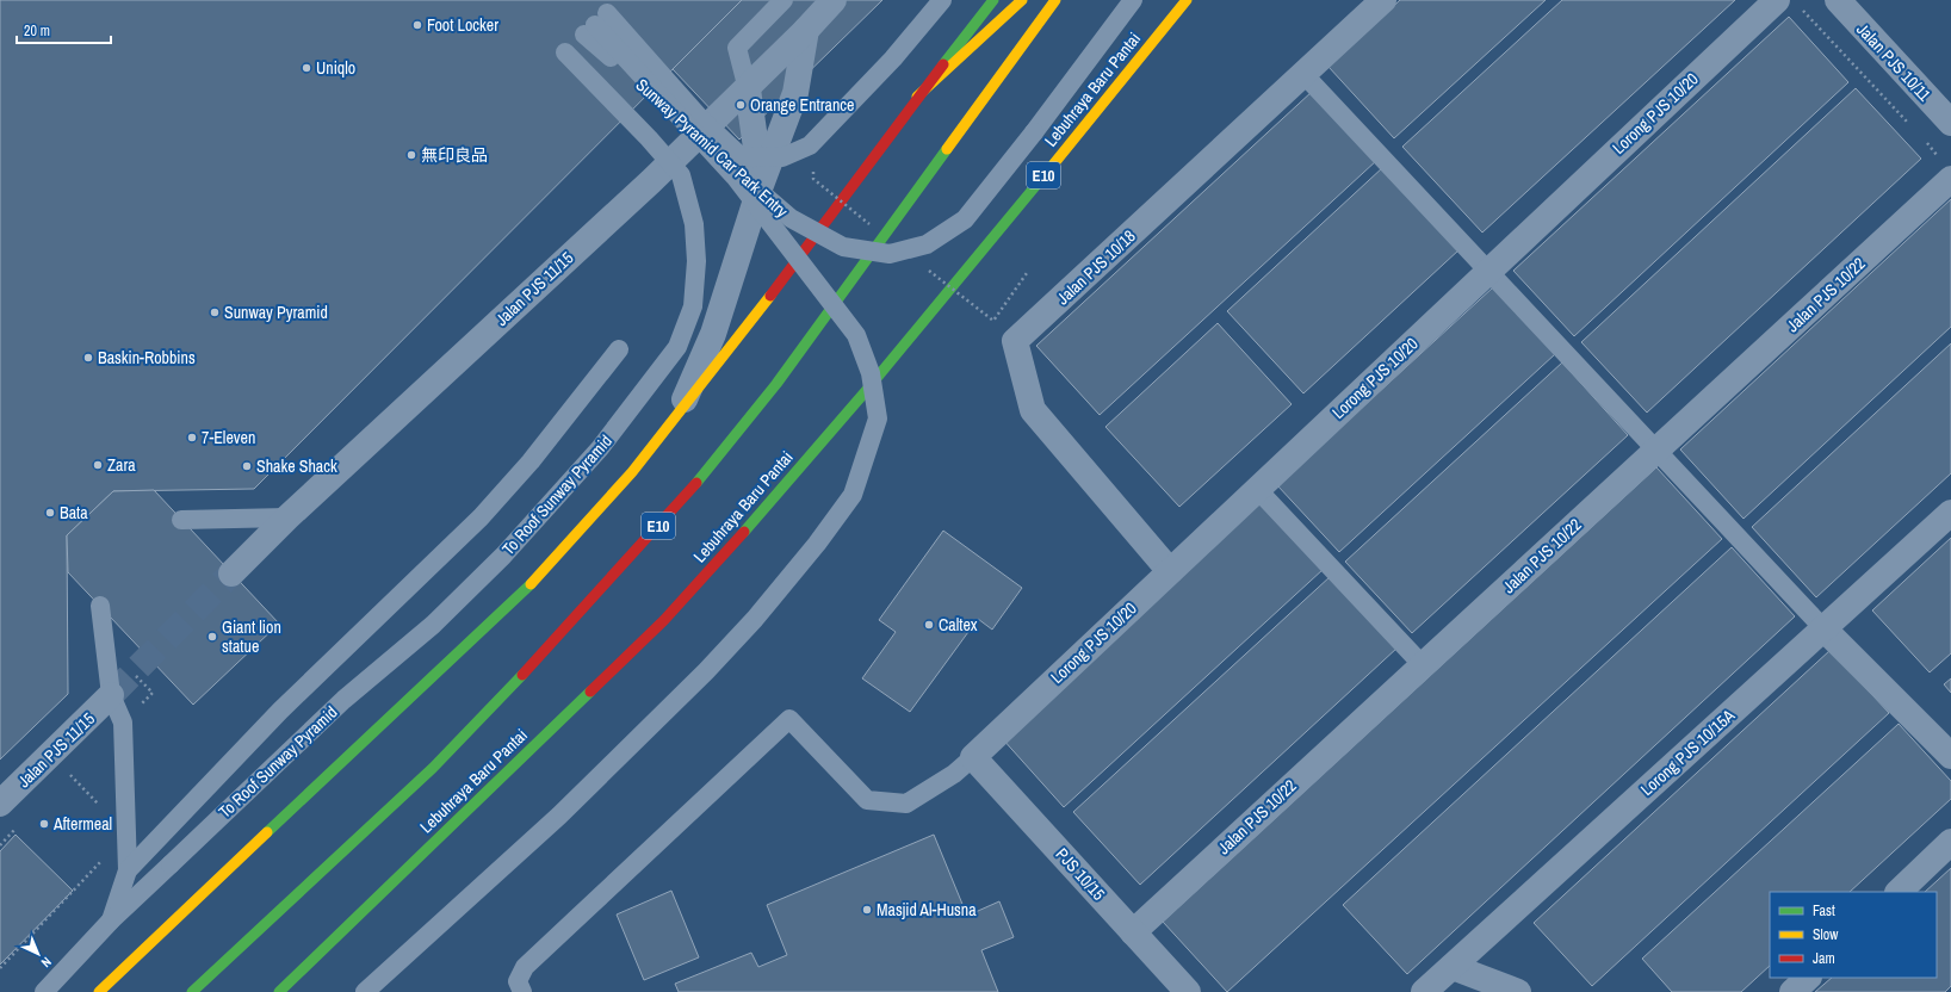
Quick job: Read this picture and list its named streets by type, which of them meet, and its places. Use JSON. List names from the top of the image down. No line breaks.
{"streets":{"main road":["Lebuhraya Baru Pantai","E10"],"street":["Jalan PJS 10/11","Lorong PJS 10/20","Jalan PJS 10/18","Jalan PJS 11/15","Jalan PJS 10/22","Lorong PJS 10/15A","PJS 10/15"],"lane":["Sunway Pyramid Car Park Entry","To Roof Sunway Pyramid"]},"crossings":[["Lorong PJS 10/20","Jalan PJS 10/18"],["Lorong PJS 10/20","PJS 10/15"],["Jalan PJS 10/22","PJS 10/15"]],"places":["Foot Locker","Uniqlo","Orange Entrance","無印良品","Sunway Pyramid","Baskin-Robbins","7-Eleven","Zara","Shake Shack","Bata","Caltex","Giant lion statue","Aftermeal","Masjid Al-Husna"],"legend":["Fast","Slow","Jam"],"scale_bar":"20 m","north":"bottom right"}
